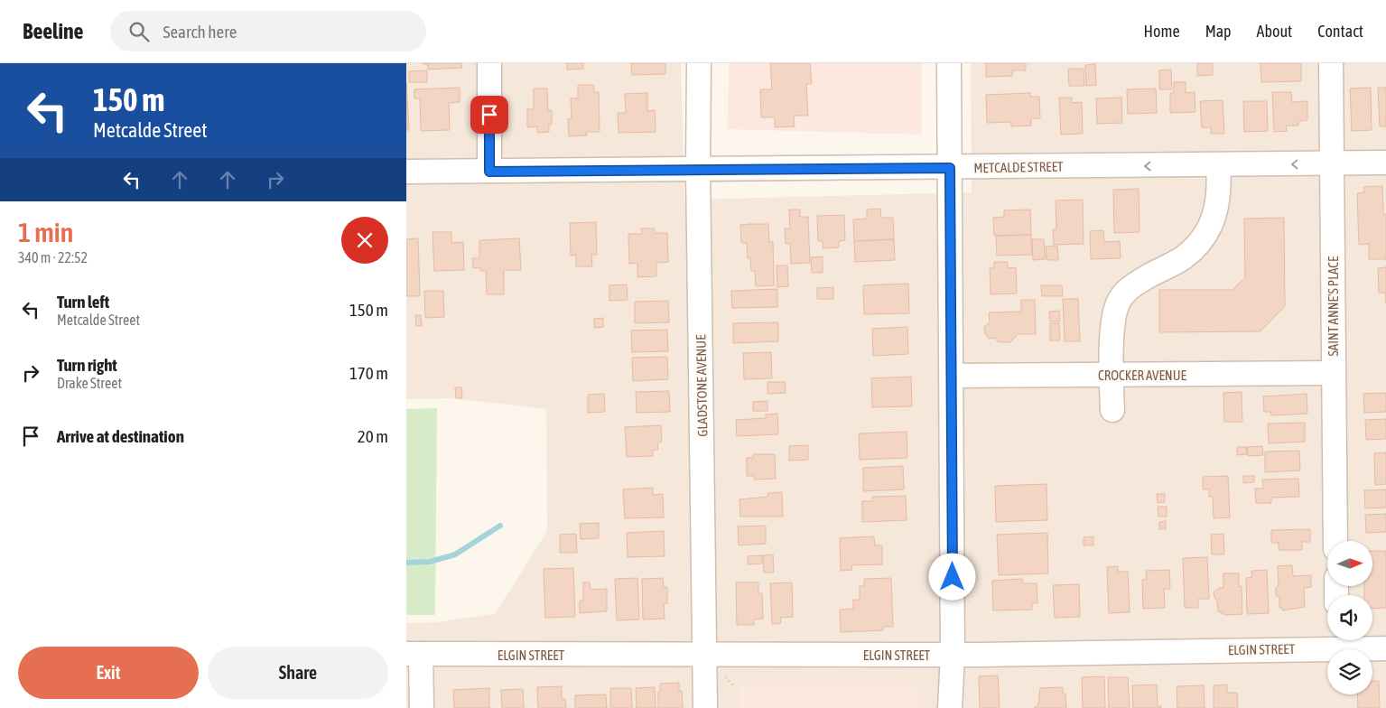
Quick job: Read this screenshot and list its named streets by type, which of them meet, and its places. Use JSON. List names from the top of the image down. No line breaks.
{"streets":{"street":["METCALDE STREET","SAINT ANNE'S PLACE","CROCKER AVENUE","GLADSTONE AVENUE","ELGIN STREET"]},"crossings":[["METCALDE STREET","SAINT ANNE'S PLACE"],["METCALDE STREET","GLADSTONE AVENUE"],["SAINT ANNE'S PLACE","CROCKER AVENUE"],["GLADSTONE AVENUE","ELGIN STREET"]],"one_way":["METCALDE STREET"],"north":"right","page":{"header":"Beeline","search":"Search here","nav":["Home","Map","About","Contact"],"turn":["150 m","Metcalde Street"],"heading":["1 min","340 m · 22:52"],"list":[{"name":"Turn left","note":"Metcalde Street","value":"150 m"},{"name":"Turn right","note":"Drake Street","value":"170 m"},{"name":"Arrive at destination","value":"20 m"}],"buttons":["Exit","Share"]}}
